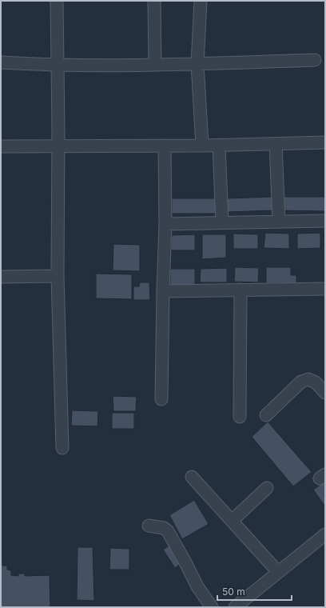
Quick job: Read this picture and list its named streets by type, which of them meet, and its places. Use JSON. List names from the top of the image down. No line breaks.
{"scale_bar":"50 m"}
